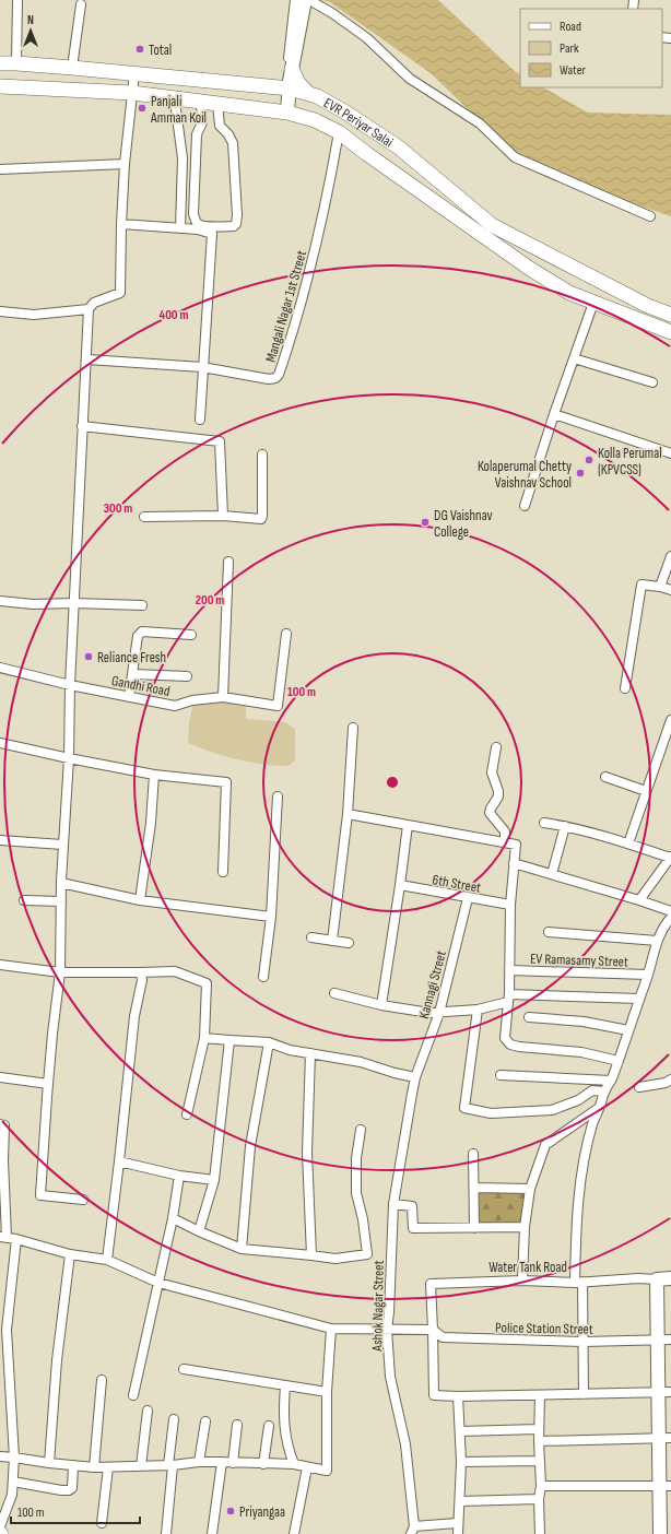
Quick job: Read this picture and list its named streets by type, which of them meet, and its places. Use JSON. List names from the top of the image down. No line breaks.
{"streets":{"main road":["EVR Periyar Salai"],"street":["Mangali Nagar 1st Street","Gandhi Road","6th Street","EV Ramasamy Street","Kannagi Street","Water Tank Road","Ashok Nagar Street","Police Station Street"]},"crossings":[["EVR Periyar Salai","Mangali Nagar 1st Street"],["6th Street","Kannagi Street"],["Kannagi Street","Ashok Nagar Street"],["Water Tank Road","Police Station Street"]],"places":["Total","Panjali Amman Koil","Kolla Perumal (KPVCSS)","Kolaperumal Chetty Vaishnav School","DG Vaishnav College","Reliance Fresh","Priyangaa"],"legend":["Road","Park","Water"],"scale_bar":"100 m","north":"top","rings":["400 m","300 m","200 m","100 m"]}
